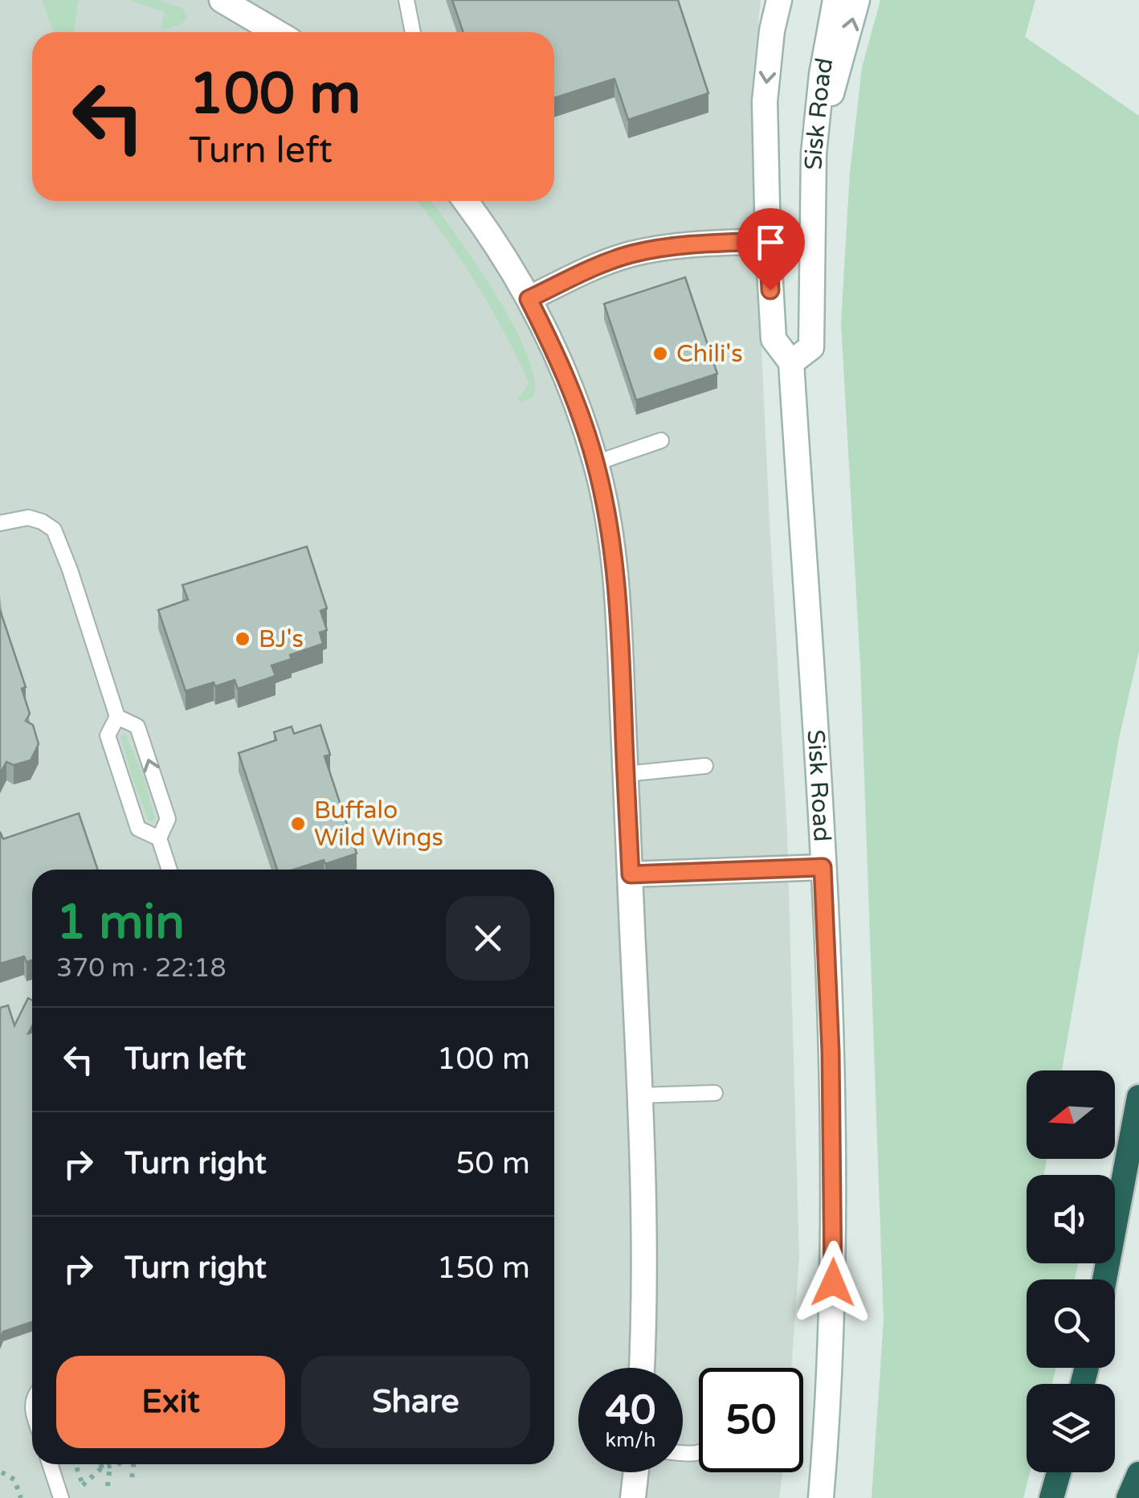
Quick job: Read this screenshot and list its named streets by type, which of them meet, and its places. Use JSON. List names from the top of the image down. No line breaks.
{"streets":{"main road":["Sisk Road"]},"places":["Chili's","BJ's","Buffalo Wild Wings"],"north":"left","page":{"turn":["100 m","Turn left"],"heading":["1 min","370 m · 22:18"],"list":[{"name":"Turn left","value":"100 m"},{"name":"Turn right","value":"50 m"},{"name":"Turn right","value":"150 m"}],"buttons":["Exit","Share"],"speed":"40 km/h","limit":"50"}}
